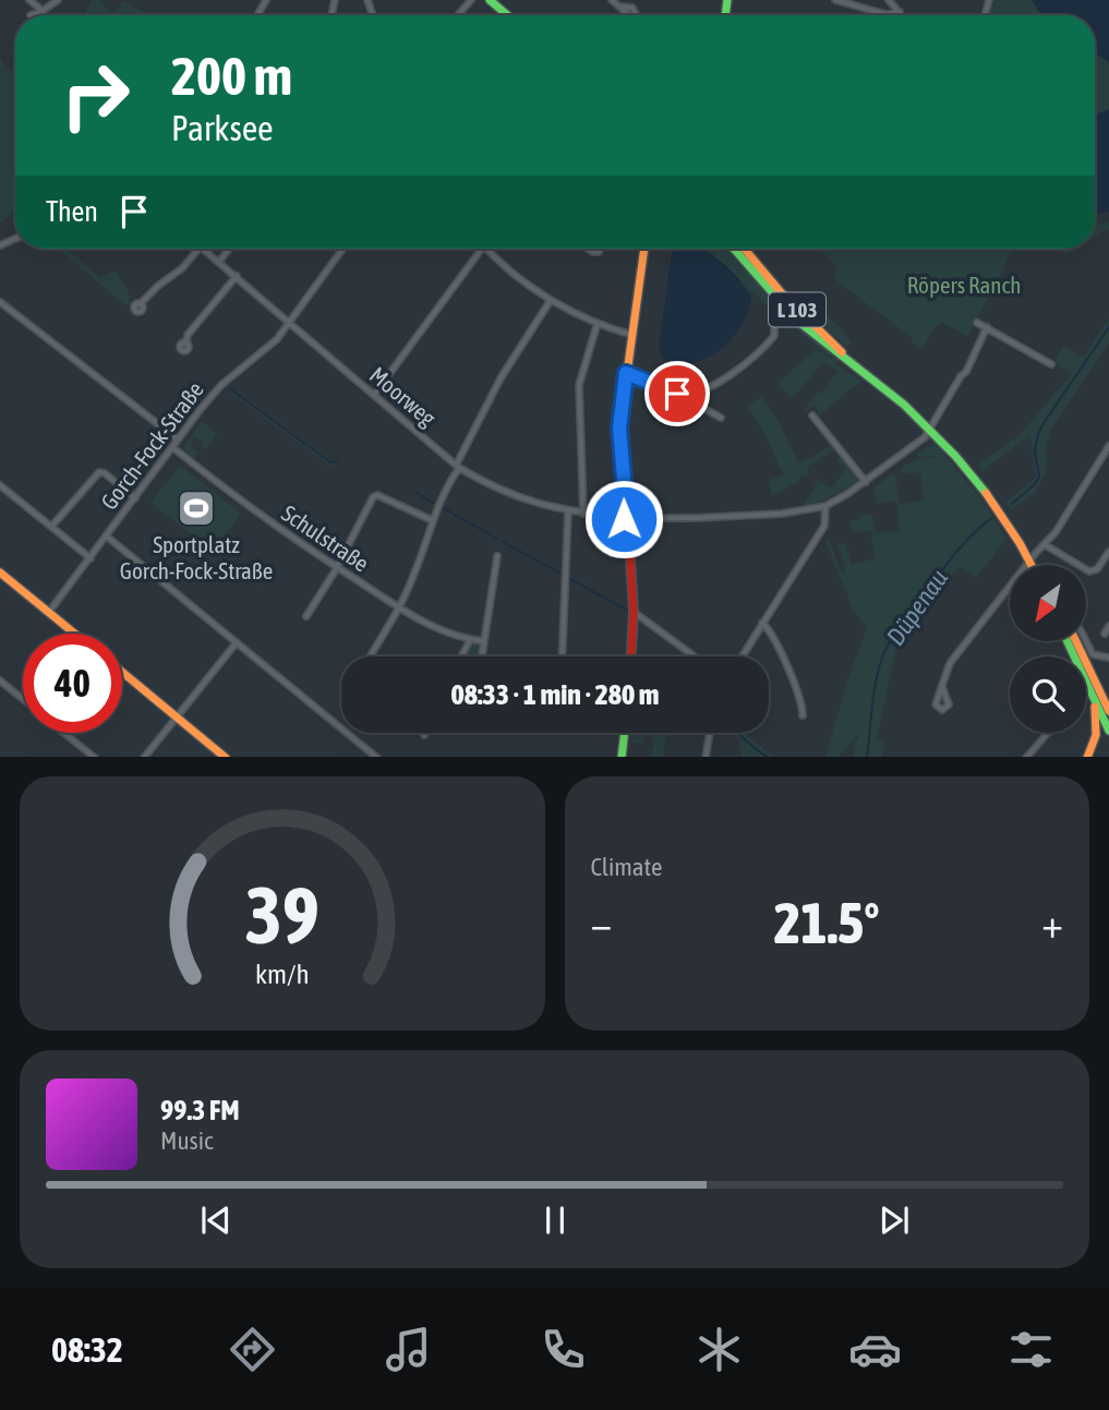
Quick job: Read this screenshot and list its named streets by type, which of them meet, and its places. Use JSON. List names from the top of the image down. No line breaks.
{"streets":{"main road":["L 103"],"street":["Moorweg","Gorch-Fock-Straße","Schulstraße"]},"crossings":[["Moorweg","Gorch-Fock-Straße"],["Gorch-Fock-Straße","Schulstraße"]],"water":["Düpenau"],"parks":["Röpers Ranch"],"places":{"sports":["Sportplatz Gorch-Fock-Straße"]},"north":"bottom left","page":{"turn":["200 m","Parksee"],"then":"Then","limit":"40","trip":"08:33 · 1 min · 280 m","tile":"Climate","heat":["−","21.5°","+"],"song":["99.3 FM","Music"],"tabs":"08:32","gauge":["39","km/h"]}}
